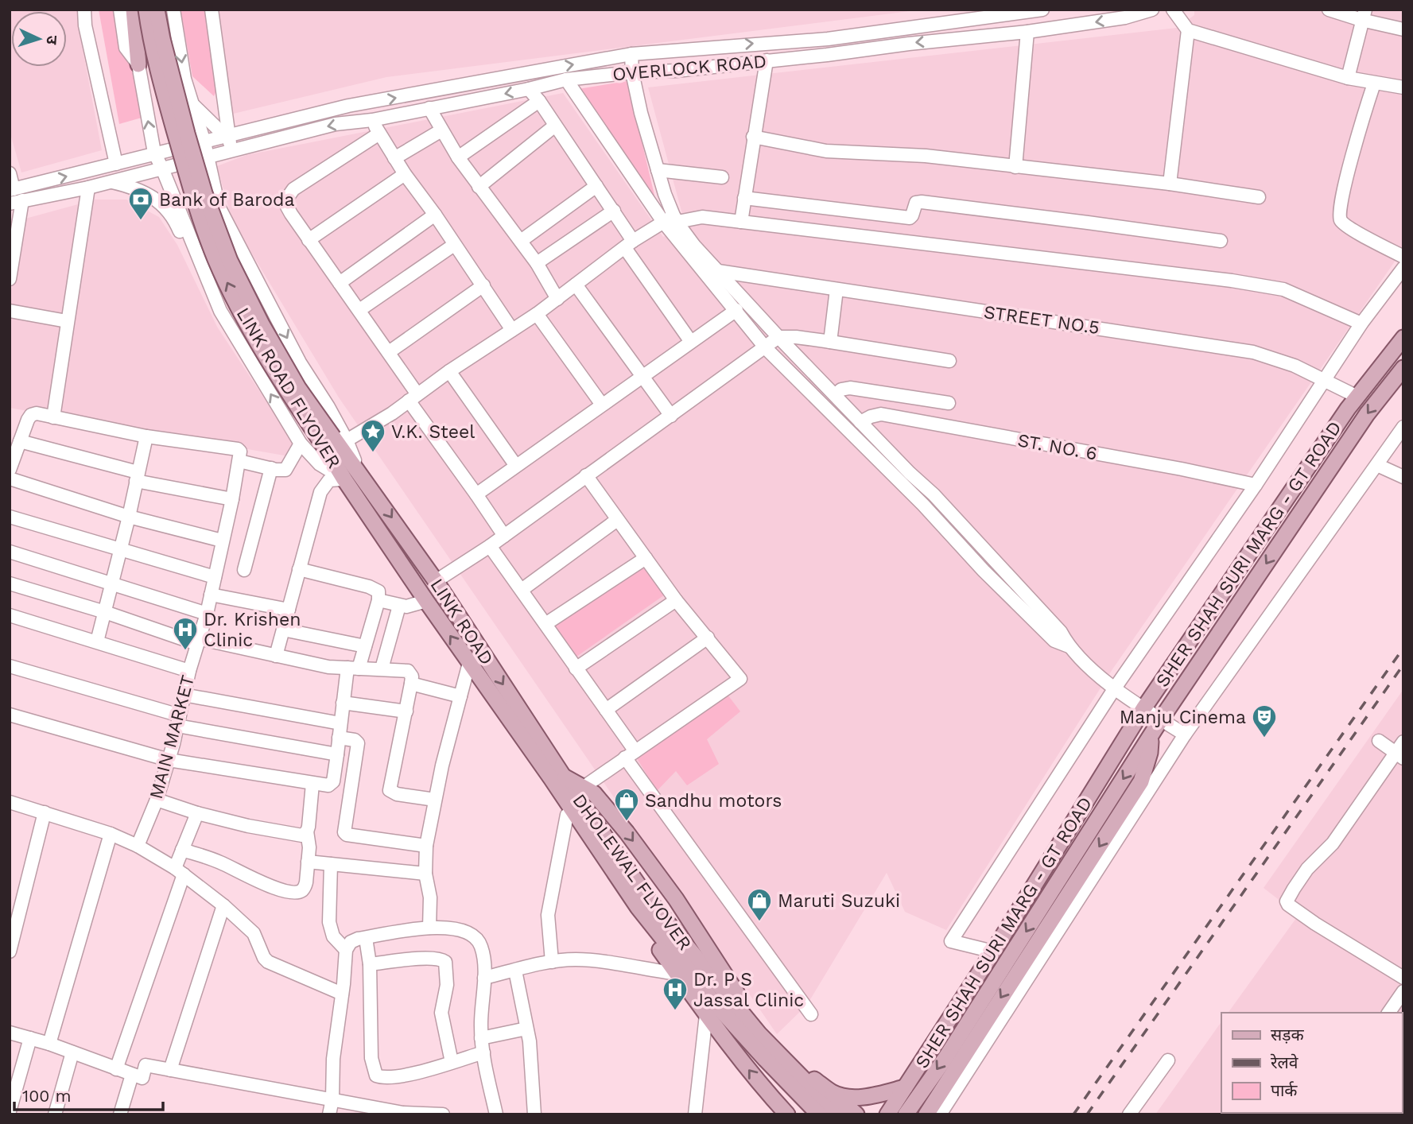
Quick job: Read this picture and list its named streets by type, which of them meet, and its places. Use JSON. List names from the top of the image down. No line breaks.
{"streets":{"main road":["LINK ROAD FLYOVER","SHER SHAH SURI MARG - GT ROAD","LINK ROAD","DHOLEWAL FLYOVER"],"street":["OVERLOCK ROAD","STREET NO.5","ST. NO. 6","MAIN MARKET"]},"crossings":[["STREET NO.5","SHER SHAH SURI MARG - GT ROAD"],["LINK ROAD FLYOVER","LINK ROAD"],["LINK ROAD","DHOLEWAL FLYOVER"]],"places":{"bank":["Bank of Baroda"],"place":["V.K. Steel"],"hospital":["Dr. Krishen Clinic","Dr. P S Jassal Clinic"],"theatre":["Manju Cinema"],"shop":["Sandhu motors","Maruti Suzuki"]},"legend":["सड़क","रेलवे","पार्क"],"scale_bar":"100 m","north":"right"}
